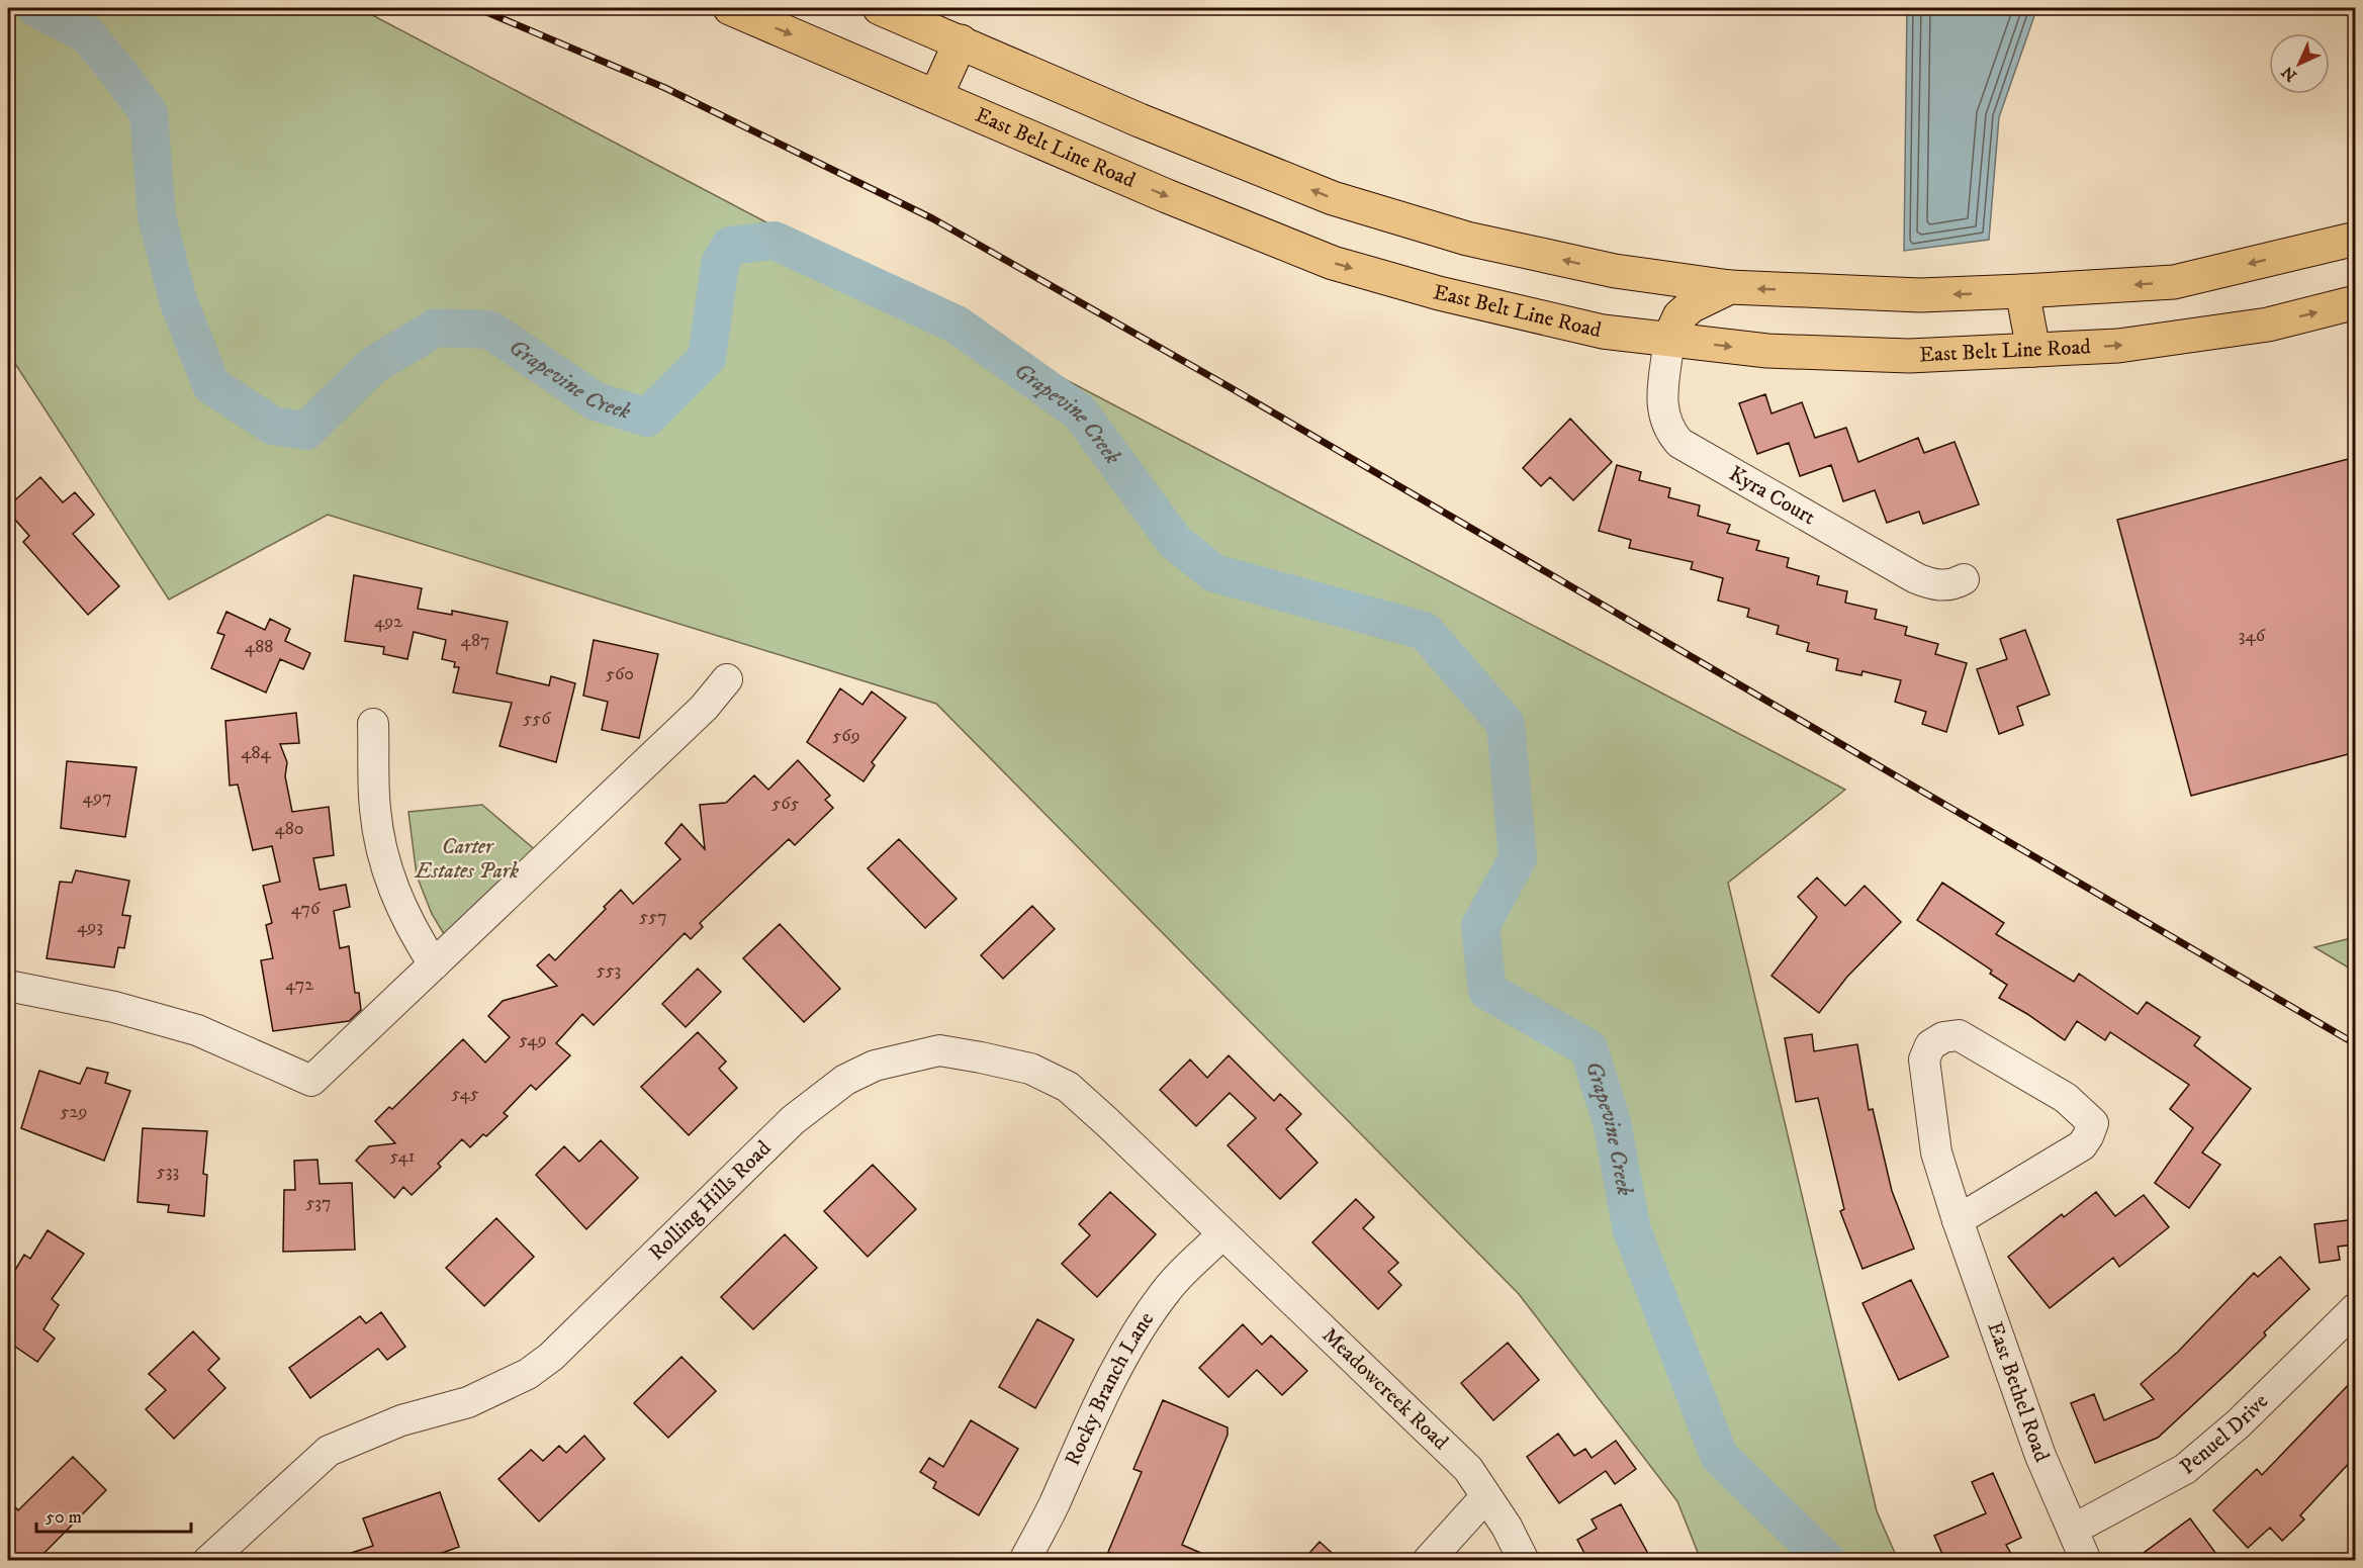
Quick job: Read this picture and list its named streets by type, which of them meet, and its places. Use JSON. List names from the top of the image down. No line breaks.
{"streets":{"main road":["East Belt Line Road"],"street":["Kyra Court","Rolling Hills Road","Rocky Branch Lane","Meadowcreek Road","East Bethel Road","Penuel Drive"]},"crossings":[["East Belt Line Road","Kyra Court"],["Rolling Hills Road","Rocky Branch Lane"],["Rolling Hills Road","Meadowcreek Road"],["Rocky Branch Lane","Meadowcreek Road"],["East Bethel Road","Penuel Drive"]],"water":["Grapevine Creek"],"parks":["Carter Estates Park"],"house_numbers":["492","346","487","488","560","556","569","484","497","565","480","476","557","493","553","472","549","545","529","541","533","537"],"scale_bar":"50 m","north":"bottom left"}
